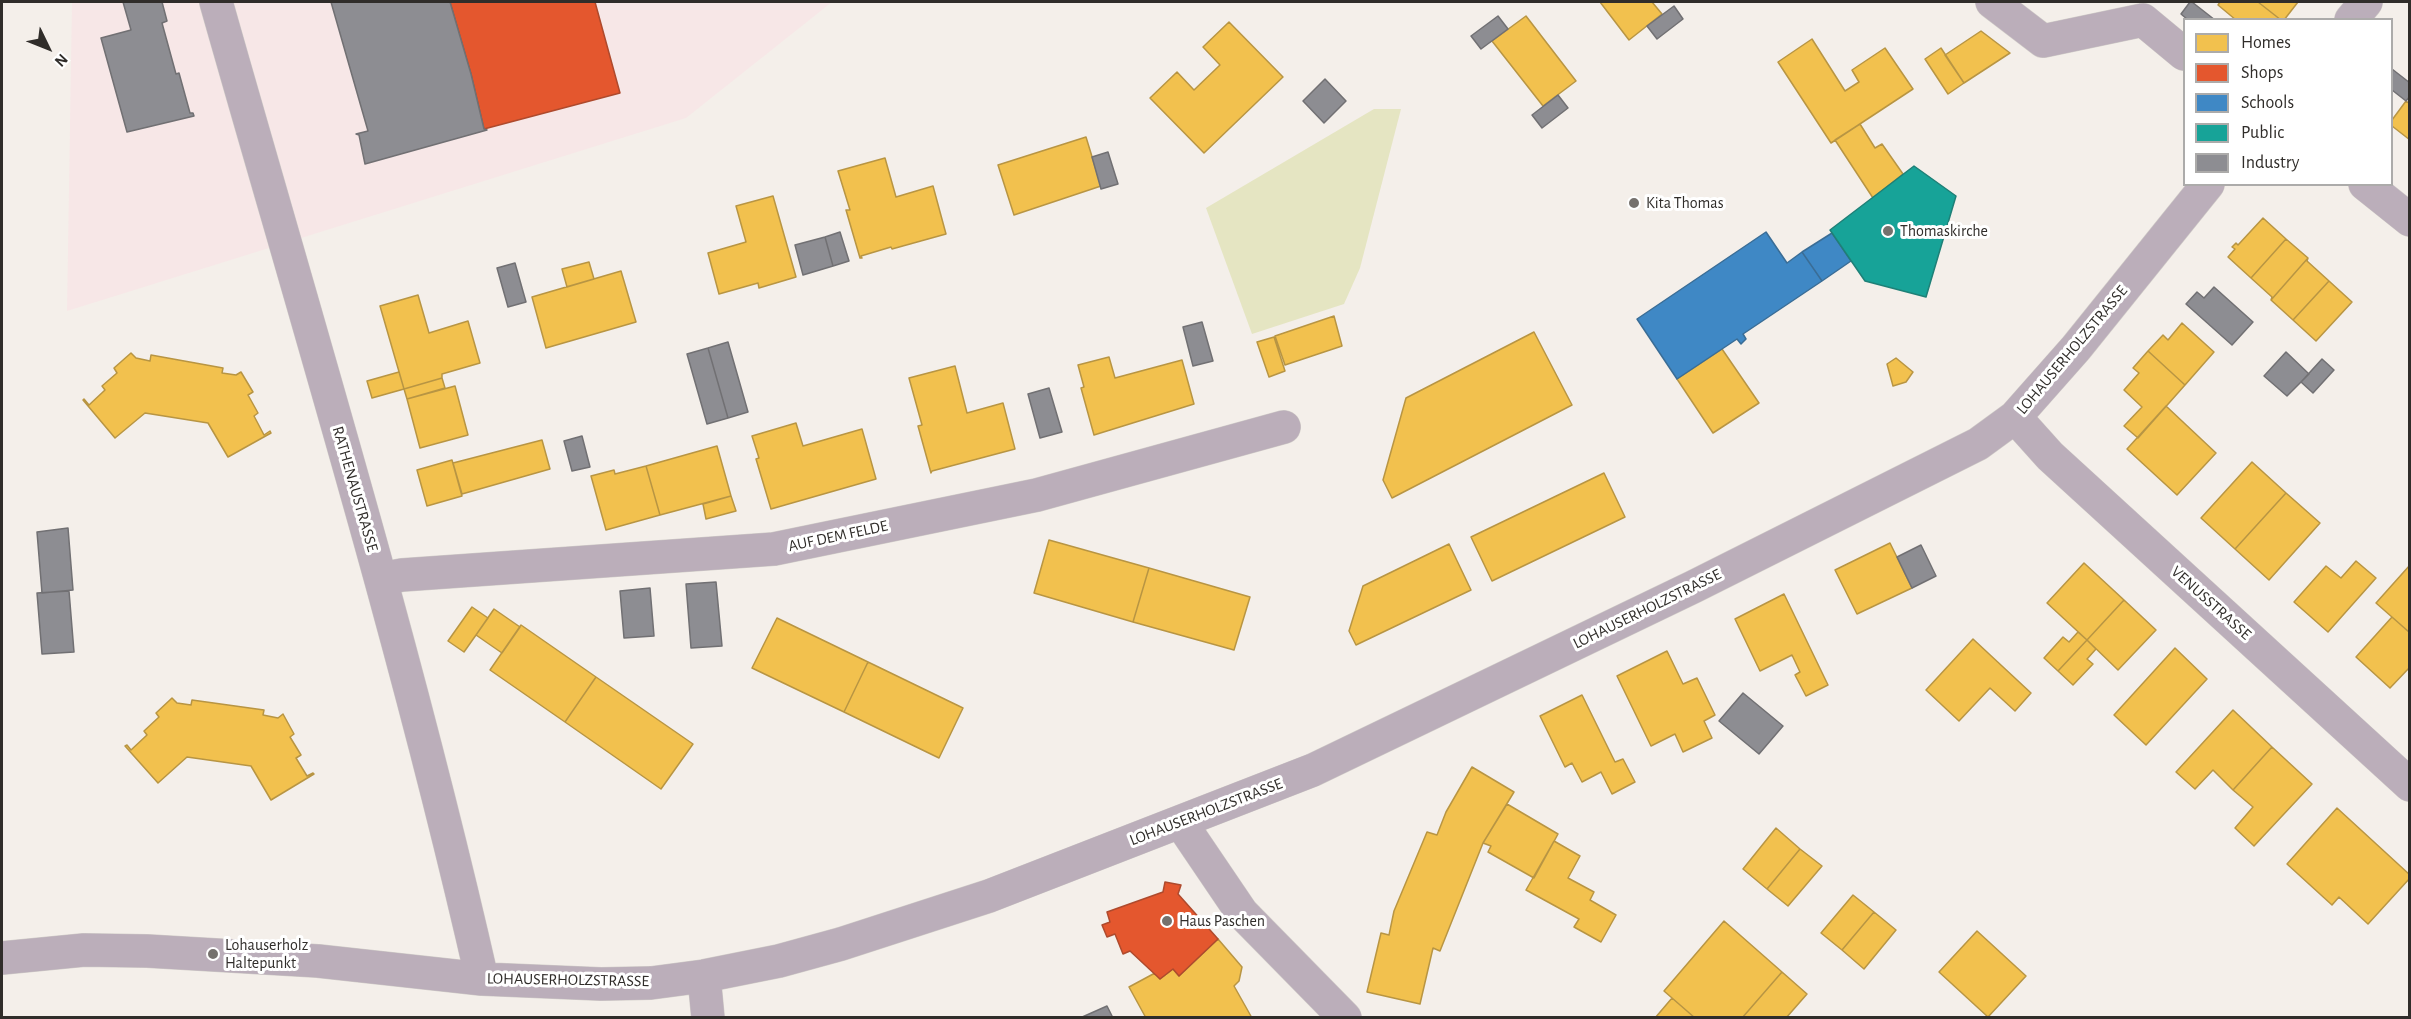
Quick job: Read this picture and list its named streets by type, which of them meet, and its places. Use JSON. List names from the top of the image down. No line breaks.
{"streets":{"street":["LOHAUSERHOLZSTRASSE","RATHENAUSTRASSE","AUF DEM FELDE","VENUSSTRASSE"]},"crossings":[["LOHAUSERHOLZSTRASSE","RATHENAUSTRASSE"],["LOHAUSERHOLZSTRASSE","VENUSSTRASSE"],["RATHENAUSTRASSE","AUF DEM FELDE"]],"places":["Kita Thomas","Thomaskirche","Haus Paschen","Lohauserholz Haltepunkt"],"legend":["Homes","Shops","Schools","Public","Industry"],"north":"bottom right"}
